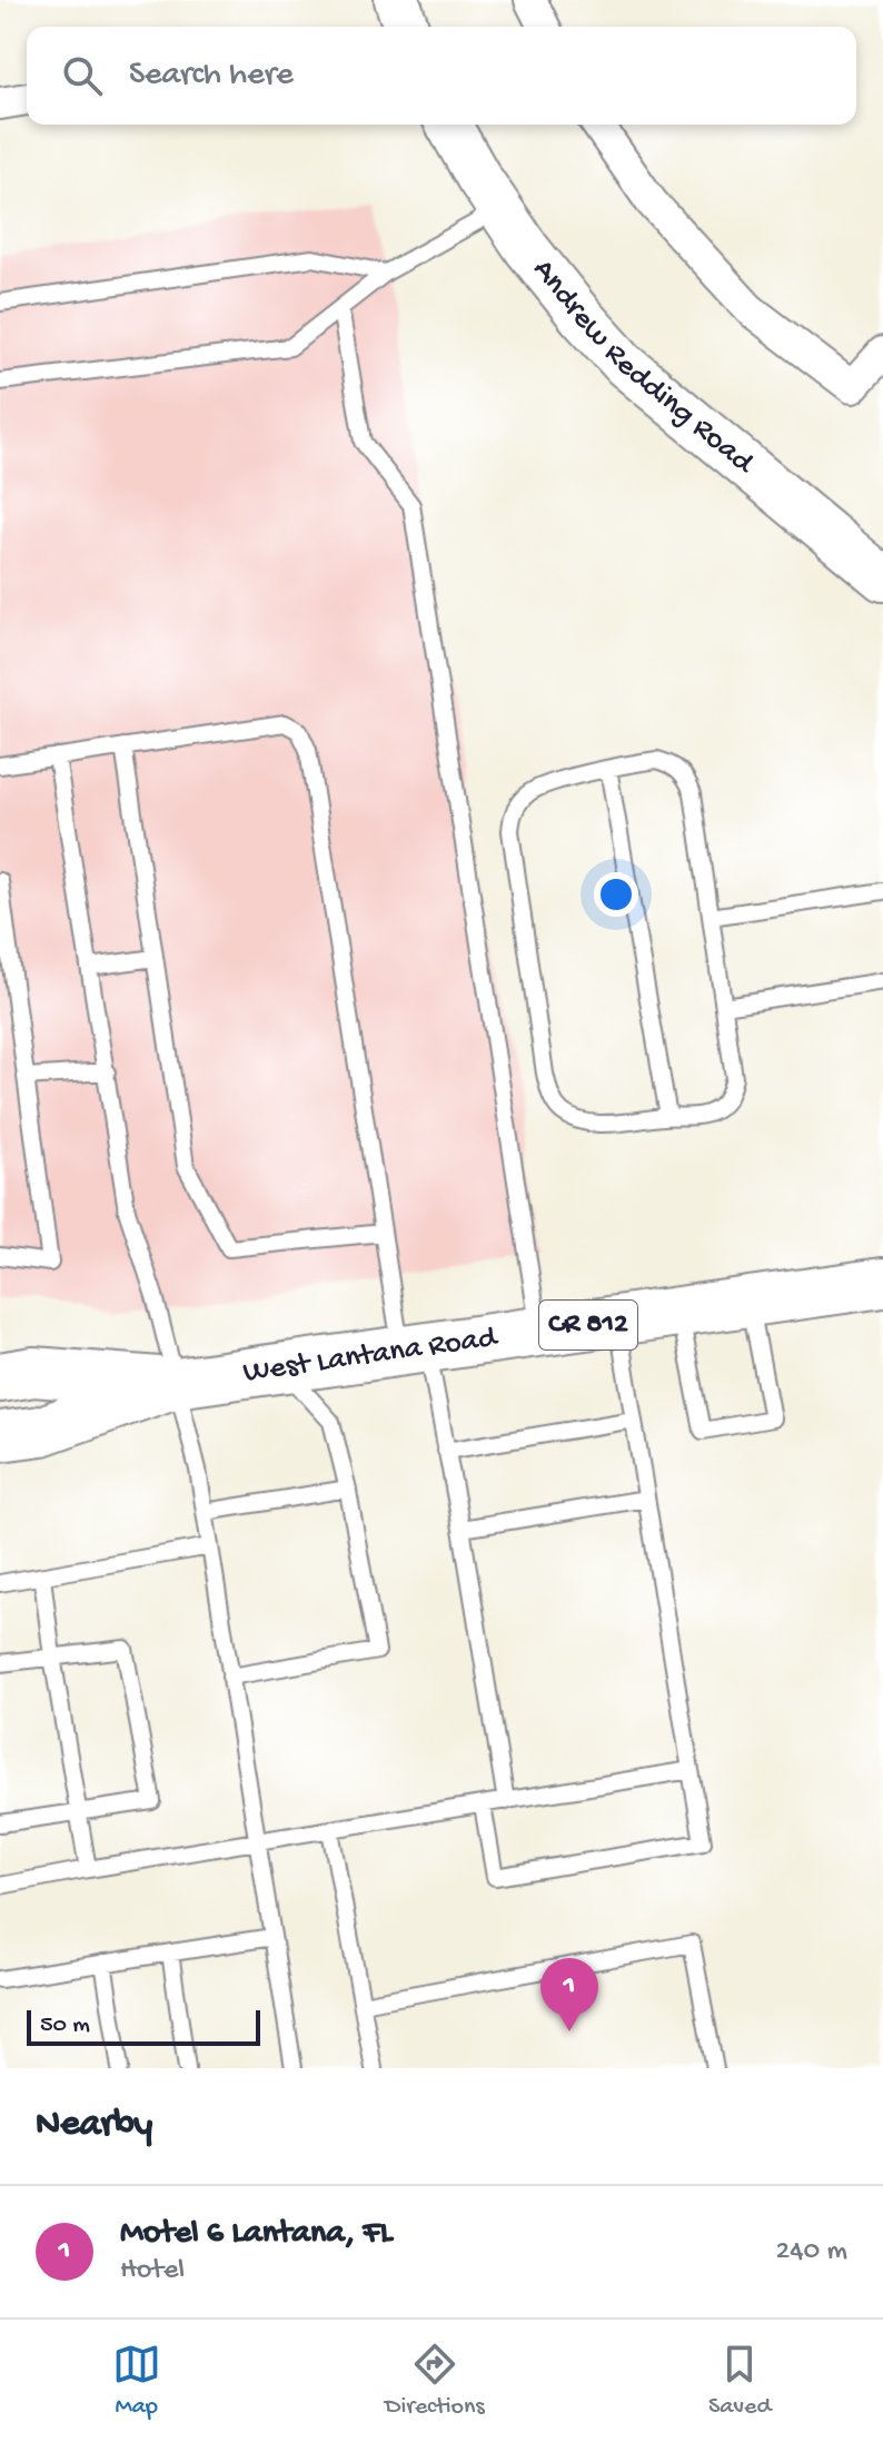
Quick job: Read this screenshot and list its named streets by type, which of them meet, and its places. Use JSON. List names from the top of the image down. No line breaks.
{"streets":{"main road":["CR 812","West Lantana Road"],"street":["Andrew Redding Road"]},"scale_bar":"50 m","page":{"search":"Search here","pins":"1","scale":"50 m","heading":"Nearby","list":[{"mark":"1","name":"Motel 6 Lantana, FL","note":"Hotel","value":"240 m"}],"nav":["Map","Directions","Saved"]}}
